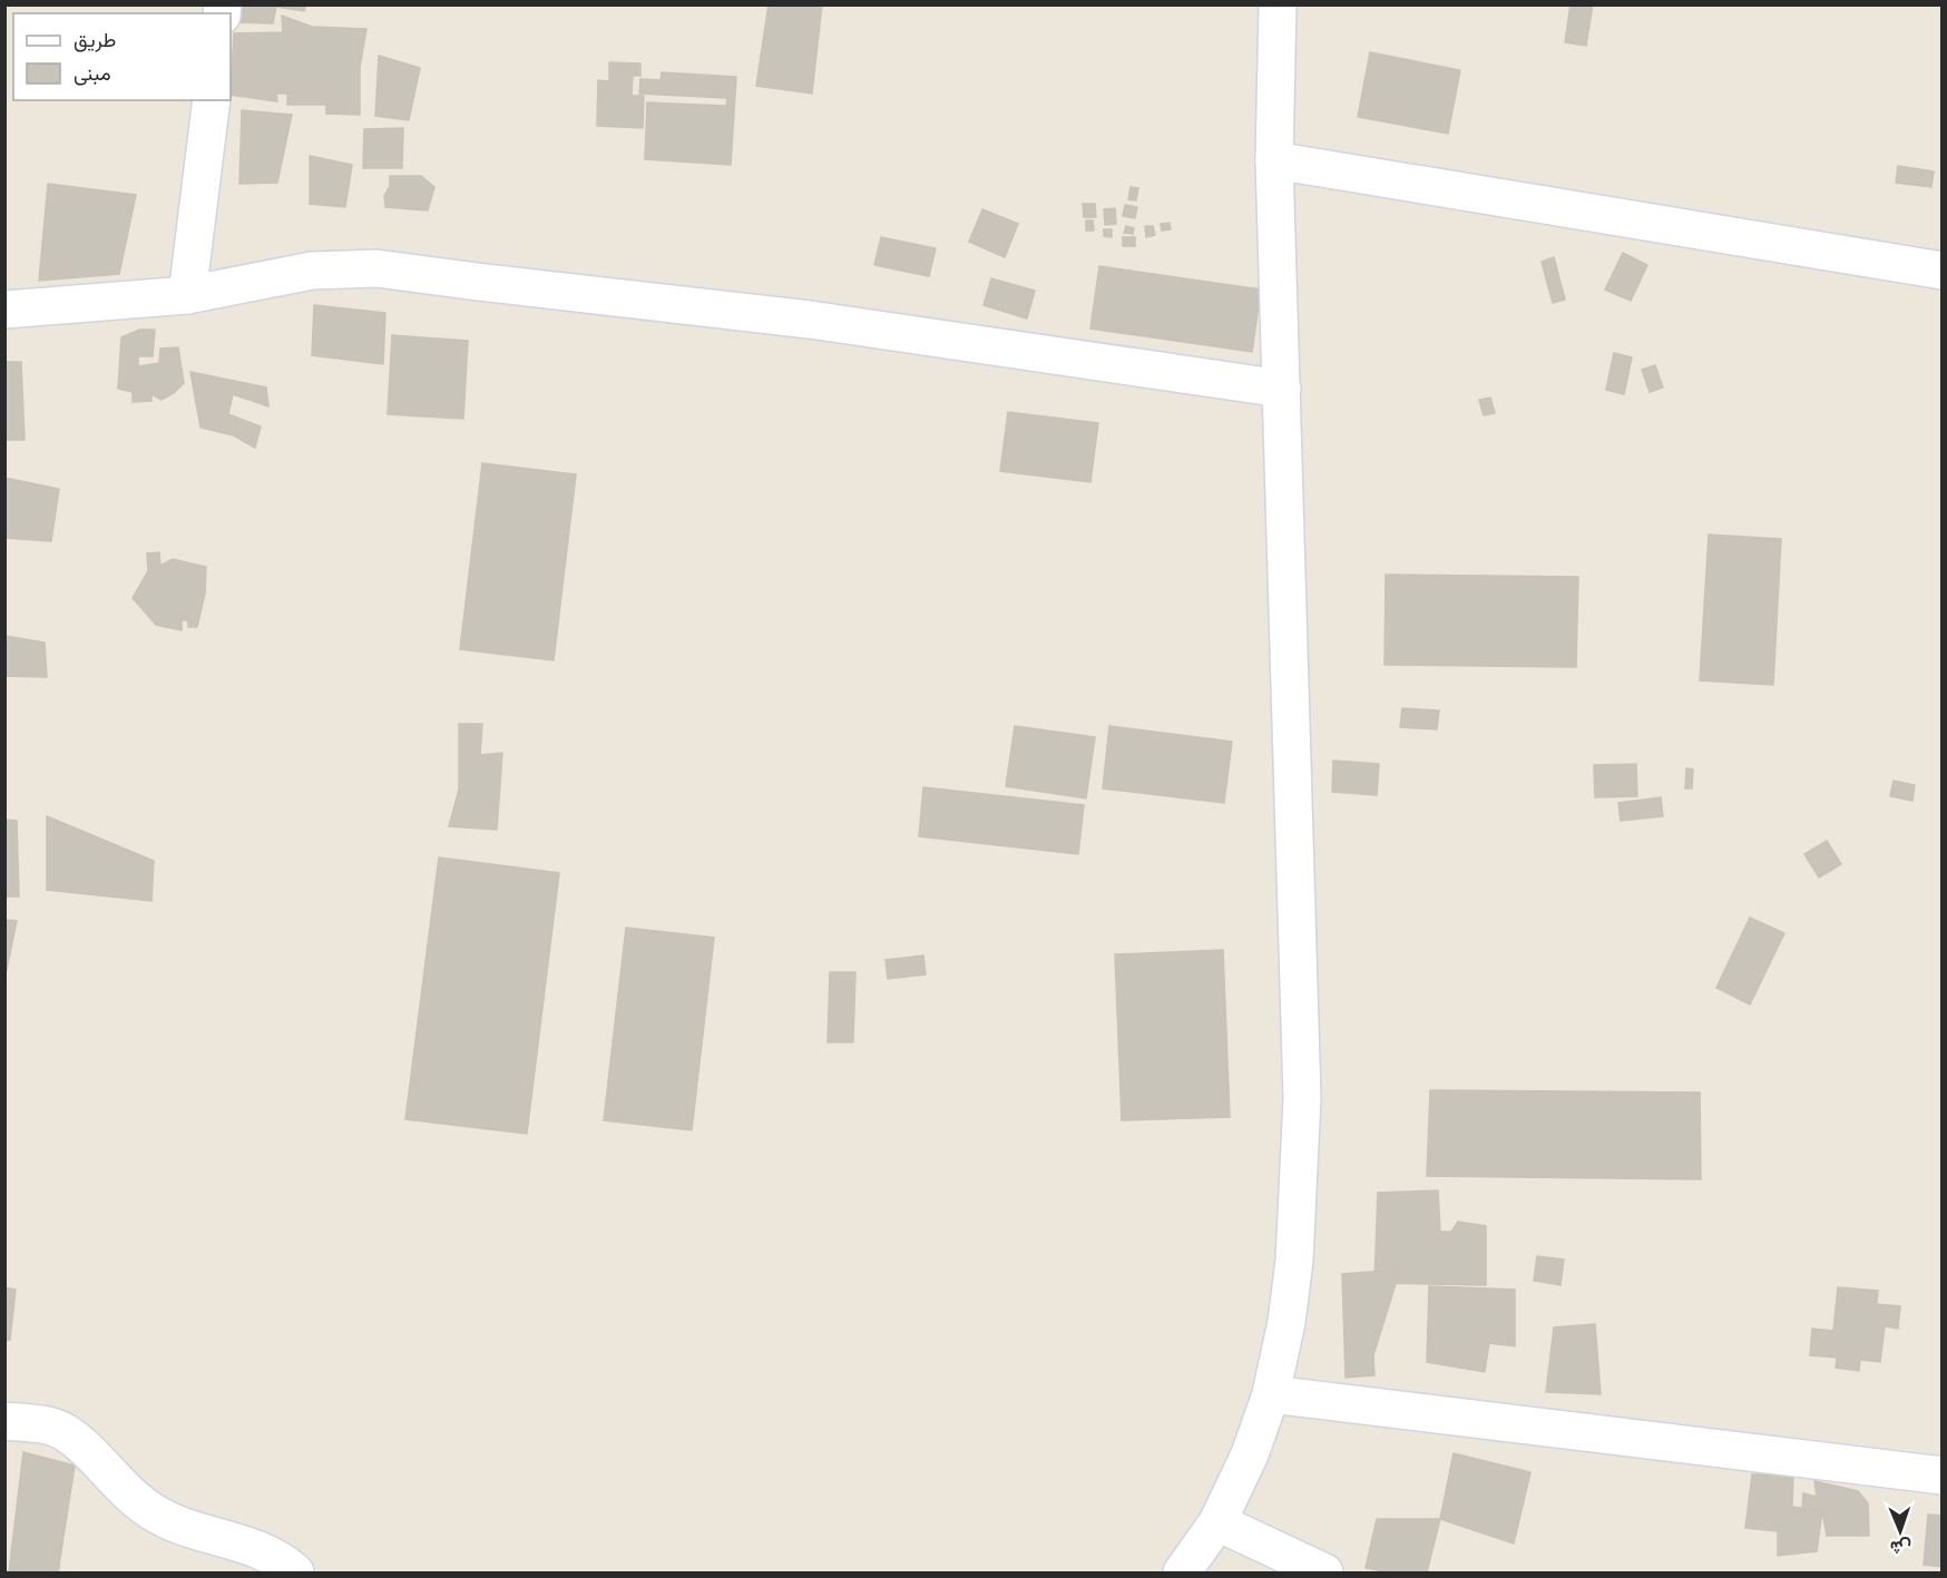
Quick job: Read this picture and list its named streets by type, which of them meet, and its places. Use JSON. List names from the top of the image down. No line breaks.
{"legend":["طريق","مبنى"],"north":"bottom"}
